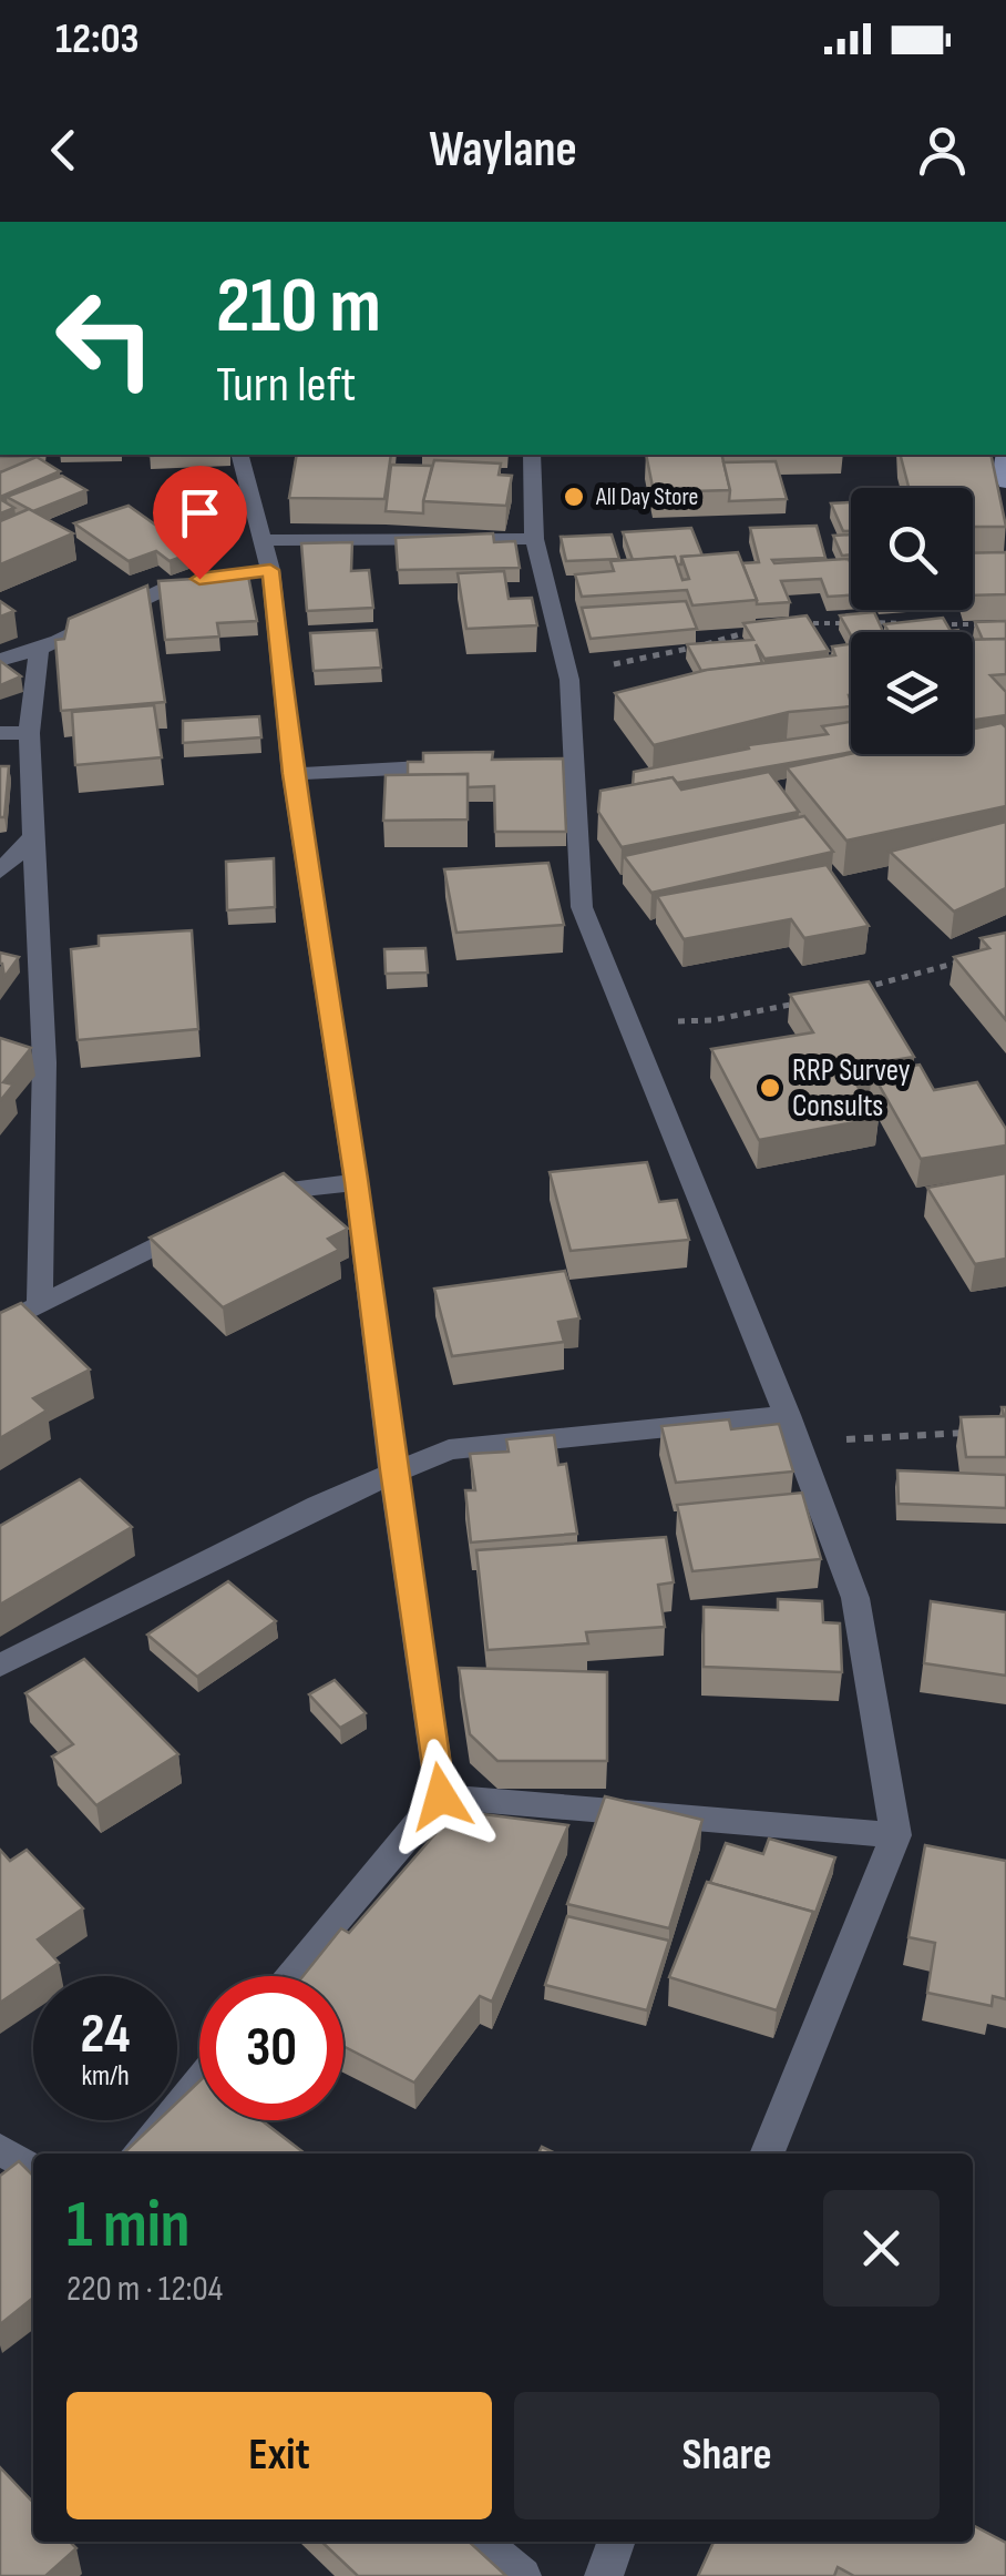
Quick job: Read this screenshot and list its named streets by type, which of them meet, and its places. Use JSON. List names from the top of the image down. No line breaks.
{"places":["All Day Store","RRP Survey Consults"],"page":{"status":"12:03","header":"Waylane","turn":["210 m","Turn left"],"speed":"24 km/h","limit":"30","heading":["1 min","220 m · 12:04"],"buttons":["Exit","Share"]}}
